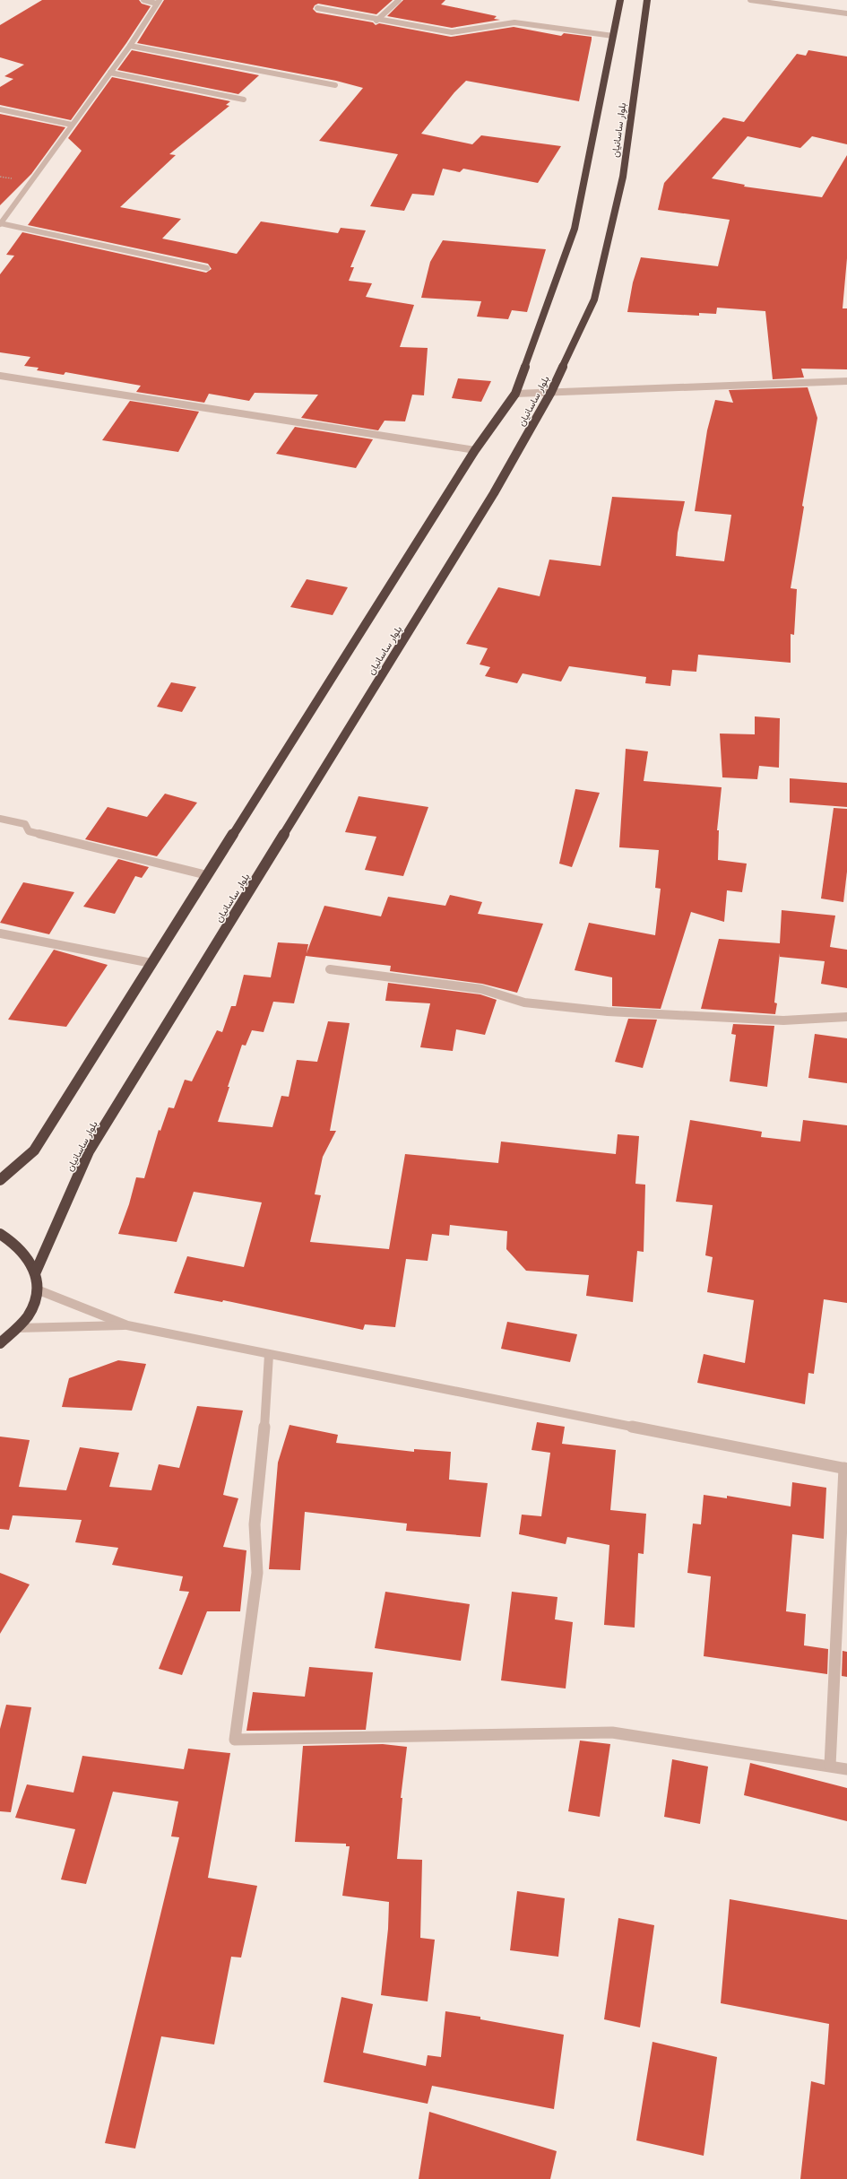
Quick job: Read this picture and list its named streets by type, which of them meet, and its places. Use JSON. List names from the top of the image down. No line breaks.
{"streets":{"highway":["بلوار ساسانیان"]}}
